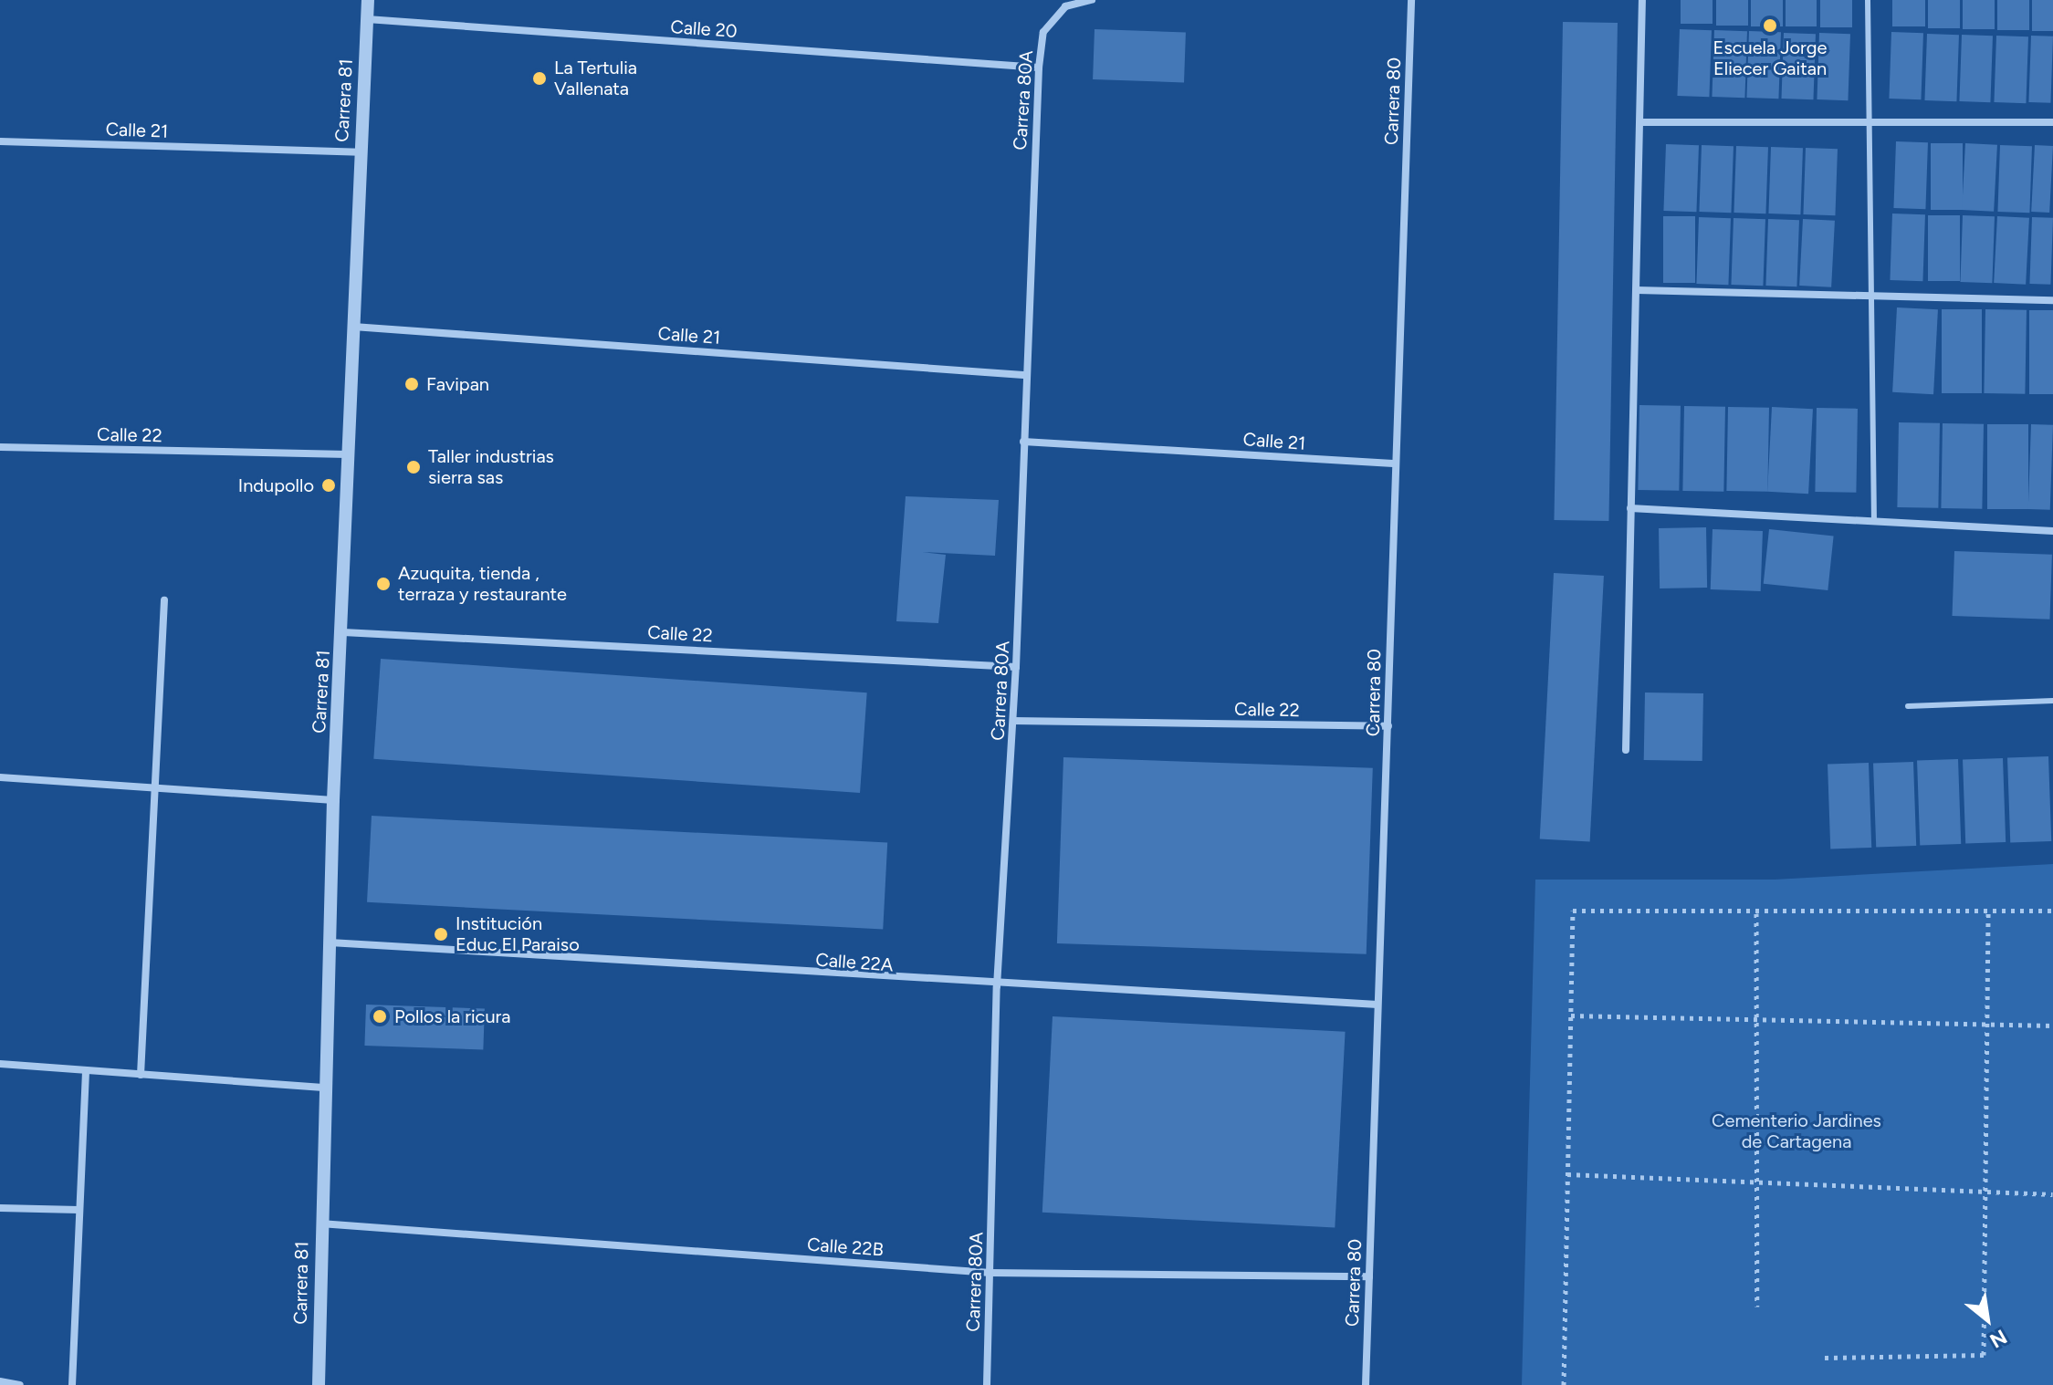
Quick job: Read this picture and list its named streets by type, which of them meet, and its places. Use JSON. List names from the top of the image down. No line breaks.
{"streets":{"street":["Calle 20","Carrera 81","Carrera 80A","Carrera 80","Calle 21","Calle 22","Calle 22A","Calle 22B"]},"crossings":[["Calle 20","Carrera 81"],["Calle 20","Carrera 80A"],["Carrera 81","Calle 21"],["Carrera 81","Calle 22"],["Carrera 81","Calle 22A"],["Carrera 81","Calle 22B"],["Carrera 80A","Calle 21"],["Carrera 80A","Calle 22"],["Carrera 80A","Calle 22A"],["Carrera 80A","Calle 22B"],["Carrera 80","Calle 21"],["Carrera 80","Calle 22"],["Carrera 80","Calle 22A"],["Carrera 80","Calle 22B"]],"parks":["Cementerio Jardines de Cartagena"],"places":["Escuela Jorge Eliecer Gaitan","La Tertulia Vallenata","Favipan","Taller industrias sierra sas","Indupollo","Azuquita, tienda , terraza y restaurante","Institución Educ El Paraiso","Pollos la ricura"],"north":"bottom right"}
